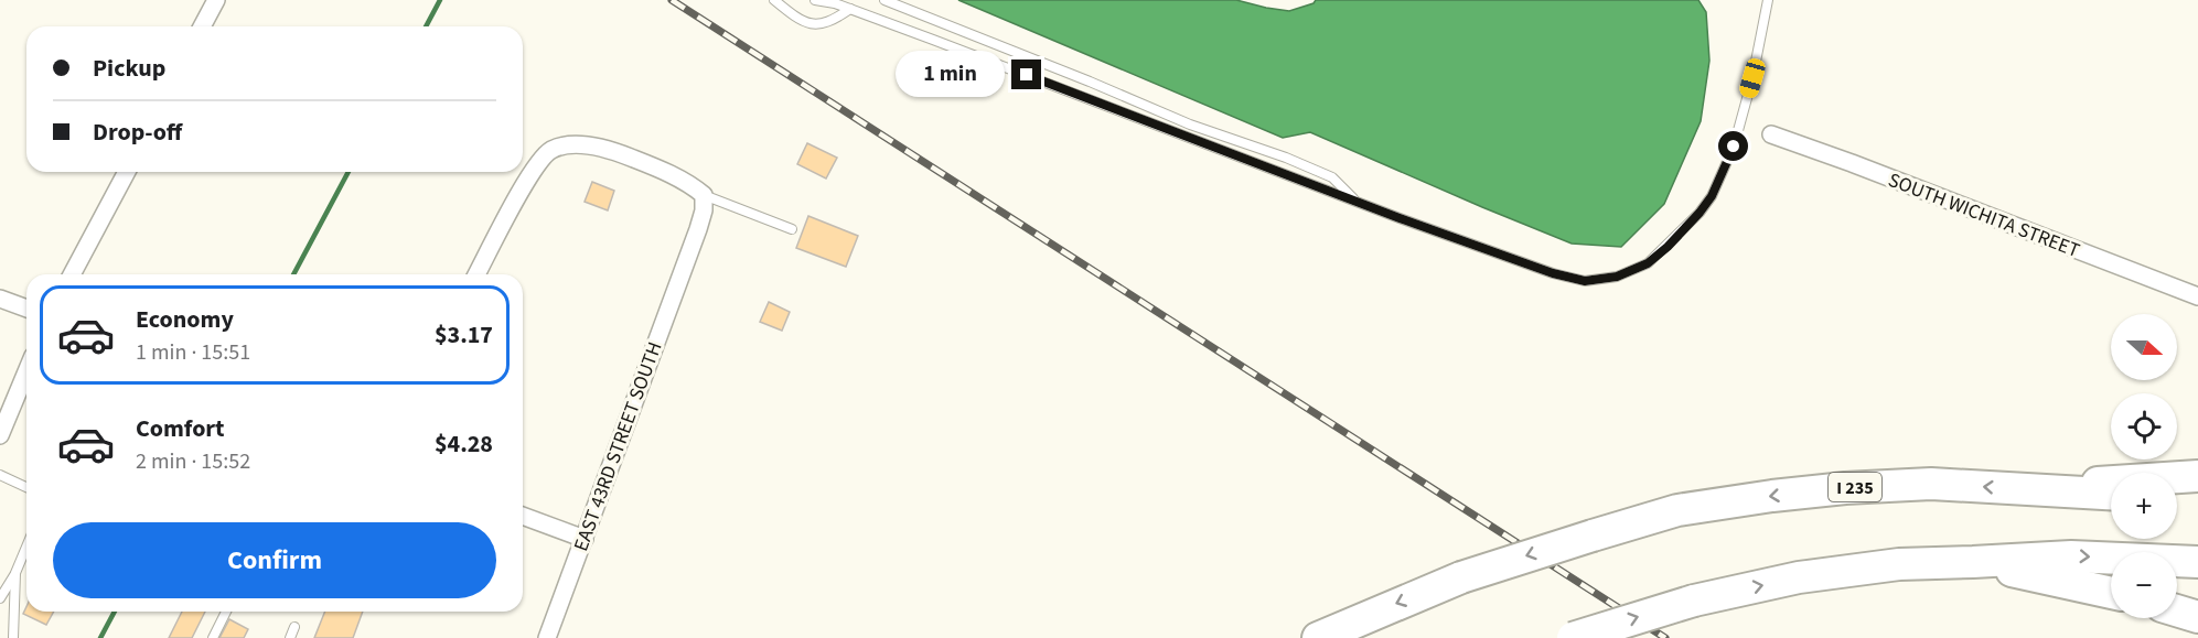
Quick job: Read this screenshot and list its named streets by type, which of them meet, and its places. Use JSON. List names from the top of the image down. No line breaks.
{"streets":{"highway":["I 235"],"street":["SOUTH WICHITA STREET","EAST 43RD STREET SOUTH"]},"north":"right","page":{"banner":["Pickup","Drop-off"],"bubble":"1 min","list":[{"name":"Economy","note":"1 min · 15:51","value":"$3.17"},{"name":"Comfort","note":"2 min · 15:52","value":"$4.28"}],"map_buttons":["+","−"],"buttons":"Confirm"}}
